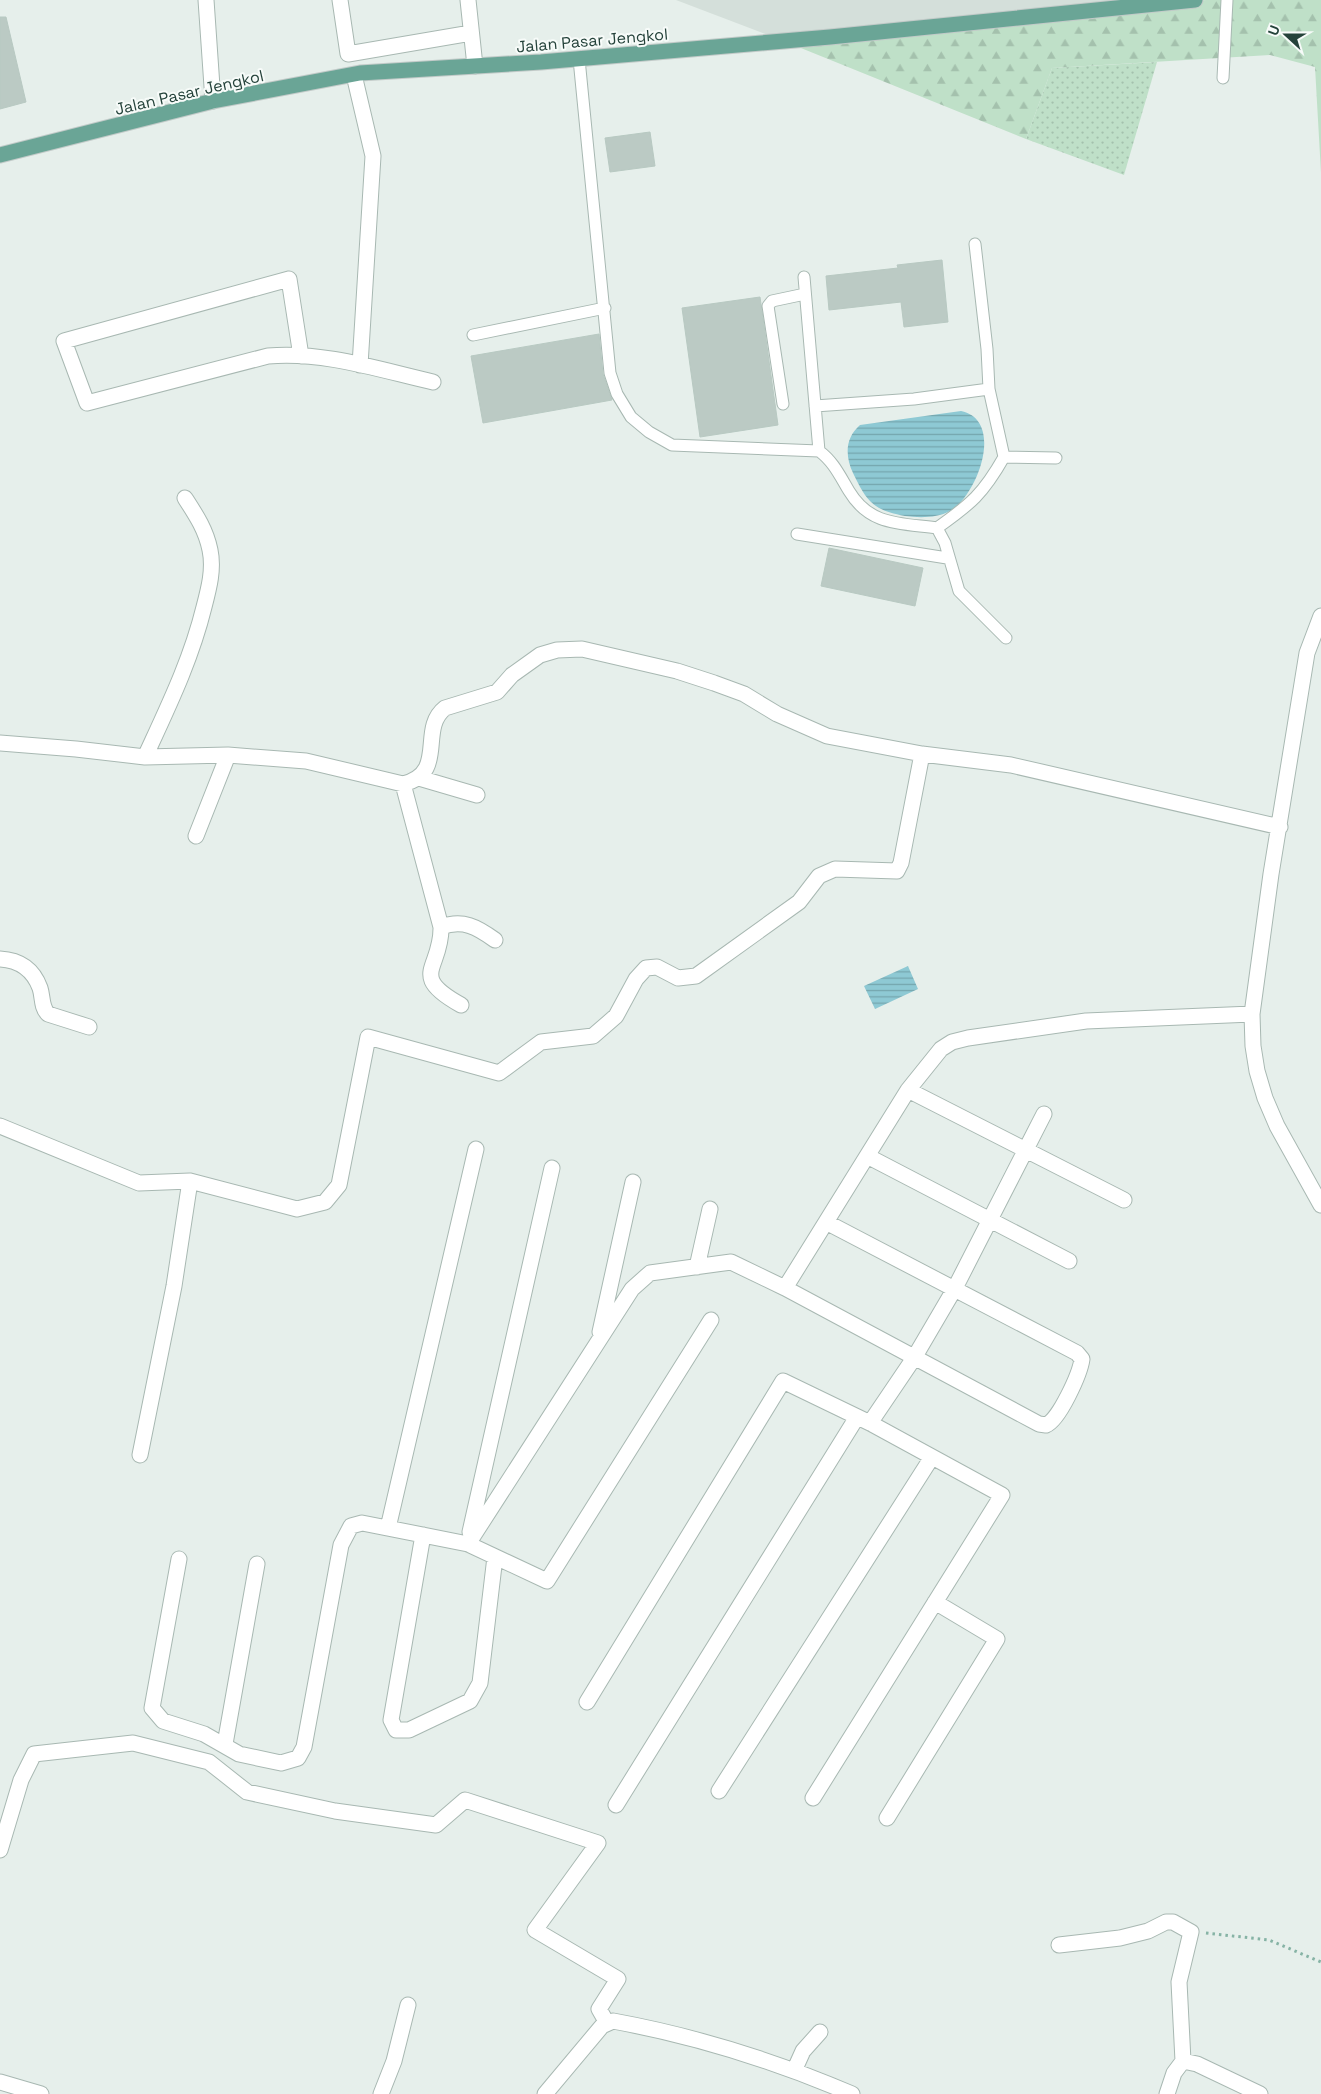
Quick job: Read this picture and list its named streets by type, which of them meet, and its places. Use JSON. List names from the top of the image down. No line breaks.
{"streets":{"main road":["Jalan Pasar Jengkol"]},"north":"left"}
